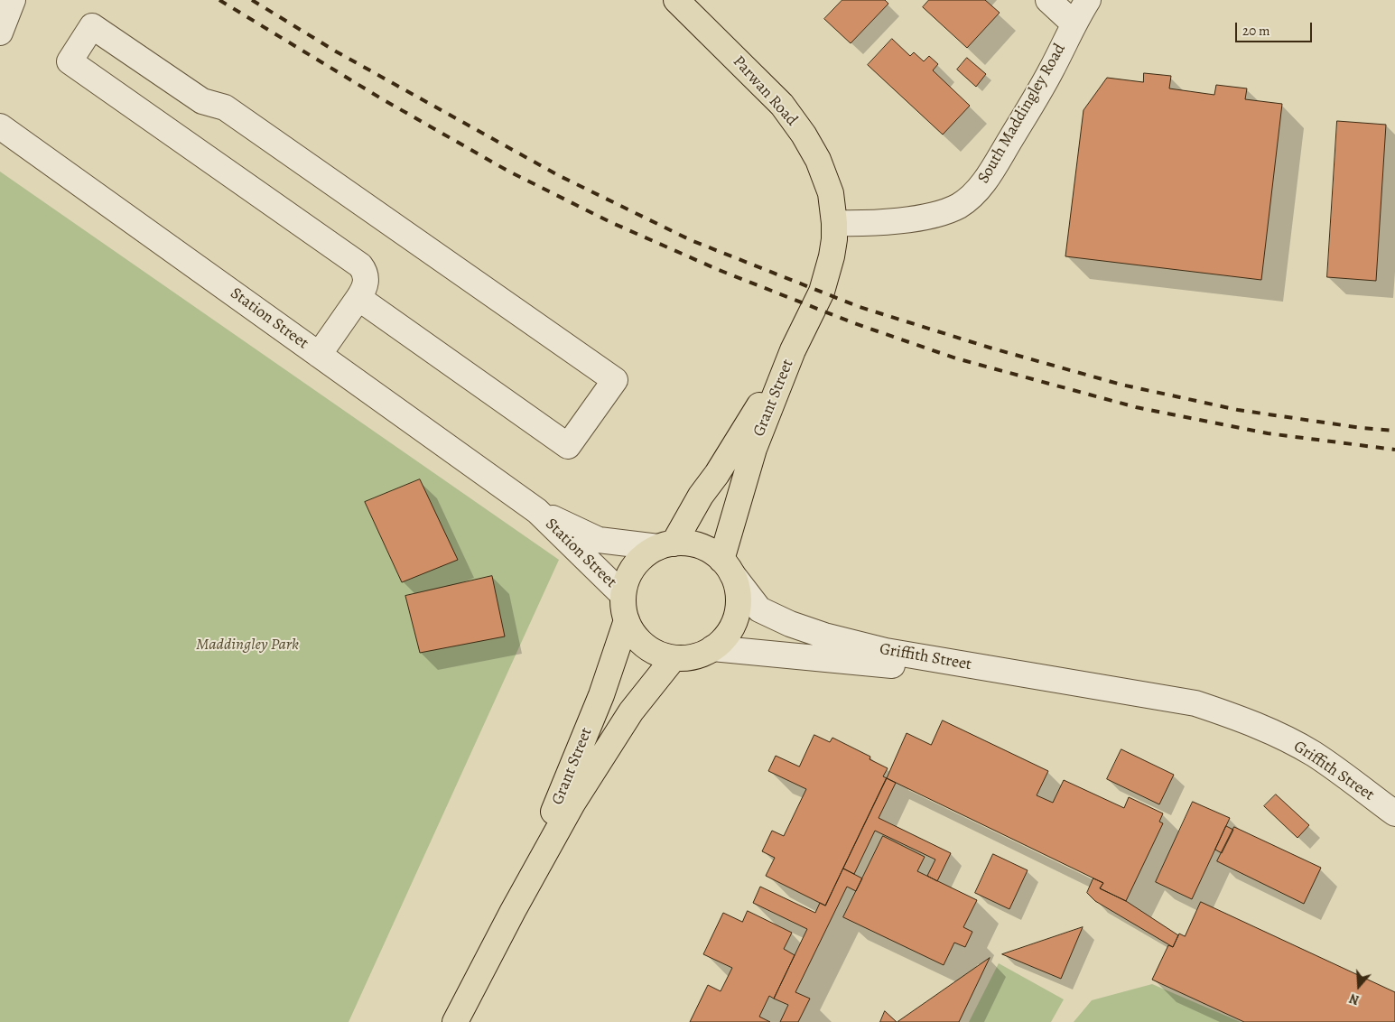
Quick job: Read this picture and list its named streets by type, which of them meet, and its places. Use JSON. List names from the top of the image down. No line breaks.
{"streets":{"main road":["Parwan Road","Grant Street"],"street":["South Maddingley Road","Station Street","Griffith Street"]},"crossings":[["Parwan Road","South Maddingley Road"],["Parwan Road","Grant Street"],["Station Street","Grant Street"],["Station Street","Griffith Street"],["Grant Street","Griffith Street"]],"parks":["Maddingley Park"],"scale_bar":"20 m","north":"bottom"}
